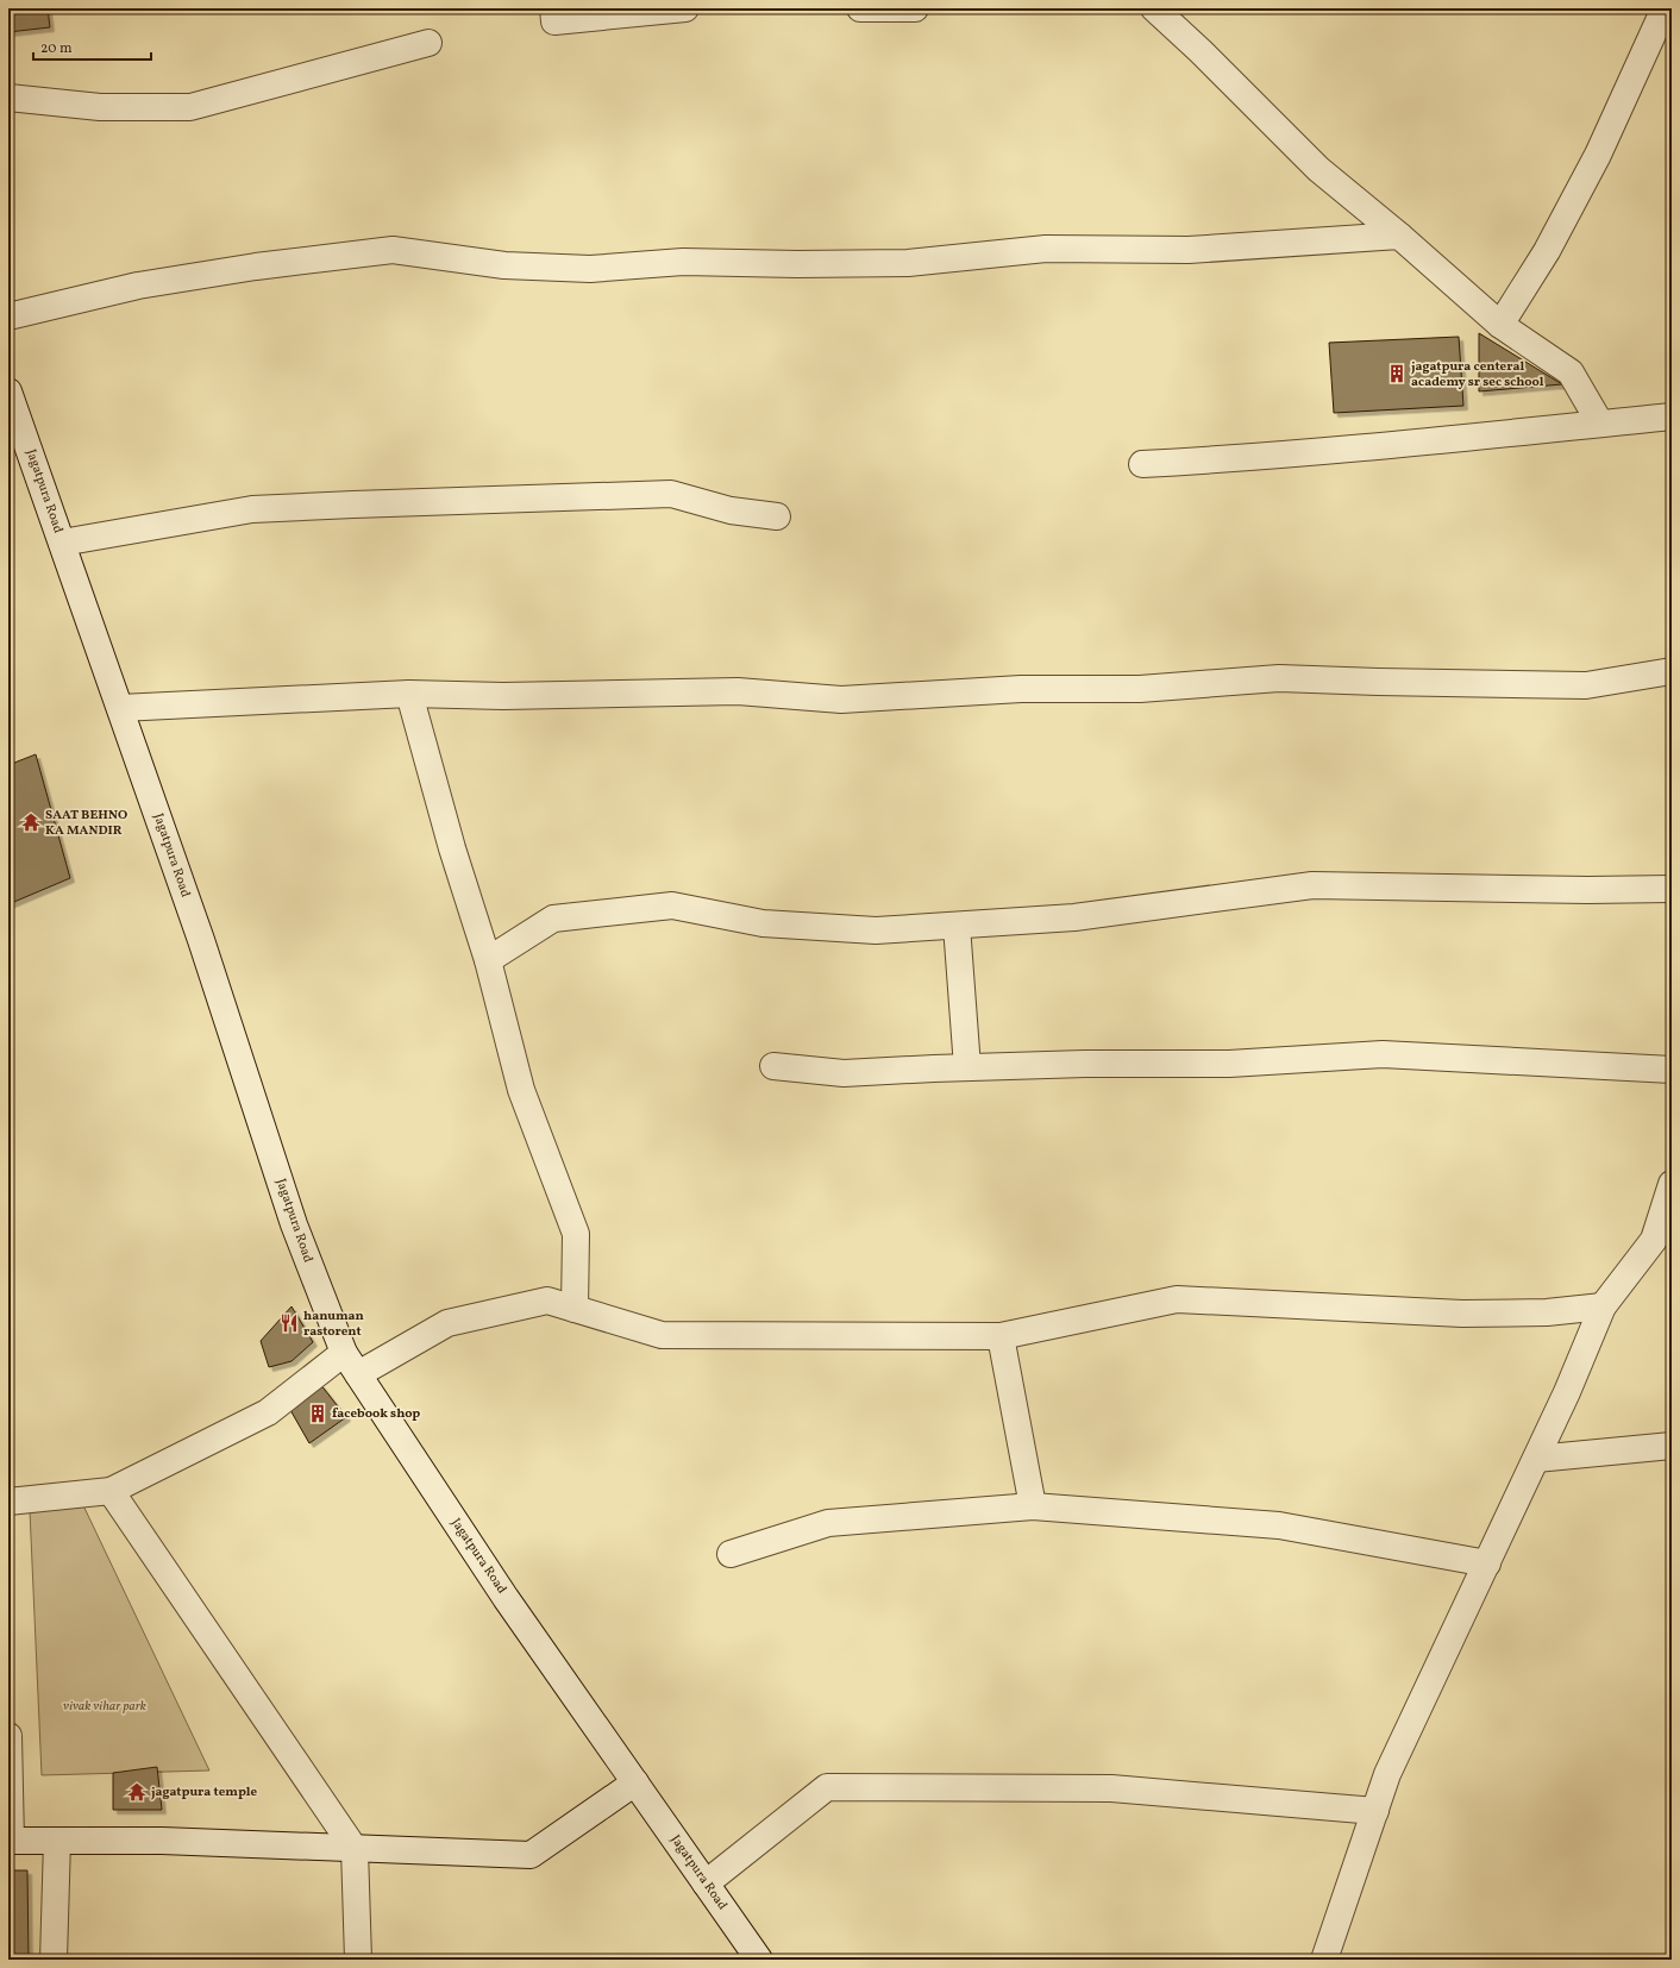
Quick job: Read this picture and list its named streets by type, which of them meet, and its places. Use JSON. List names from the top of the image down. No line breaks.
{"streets":{"street":["Jagatpura Road"]},"parks":["vivak vihar park"],"places":{"building":["jagatpura centeral academy sr sec school","facebook shop"],"temple":["SAAT BEHNO KA MANDIR","jagatpura temple"],"restaurant":["hanuman rastorent"]},"scale_bar":"20 m"}
